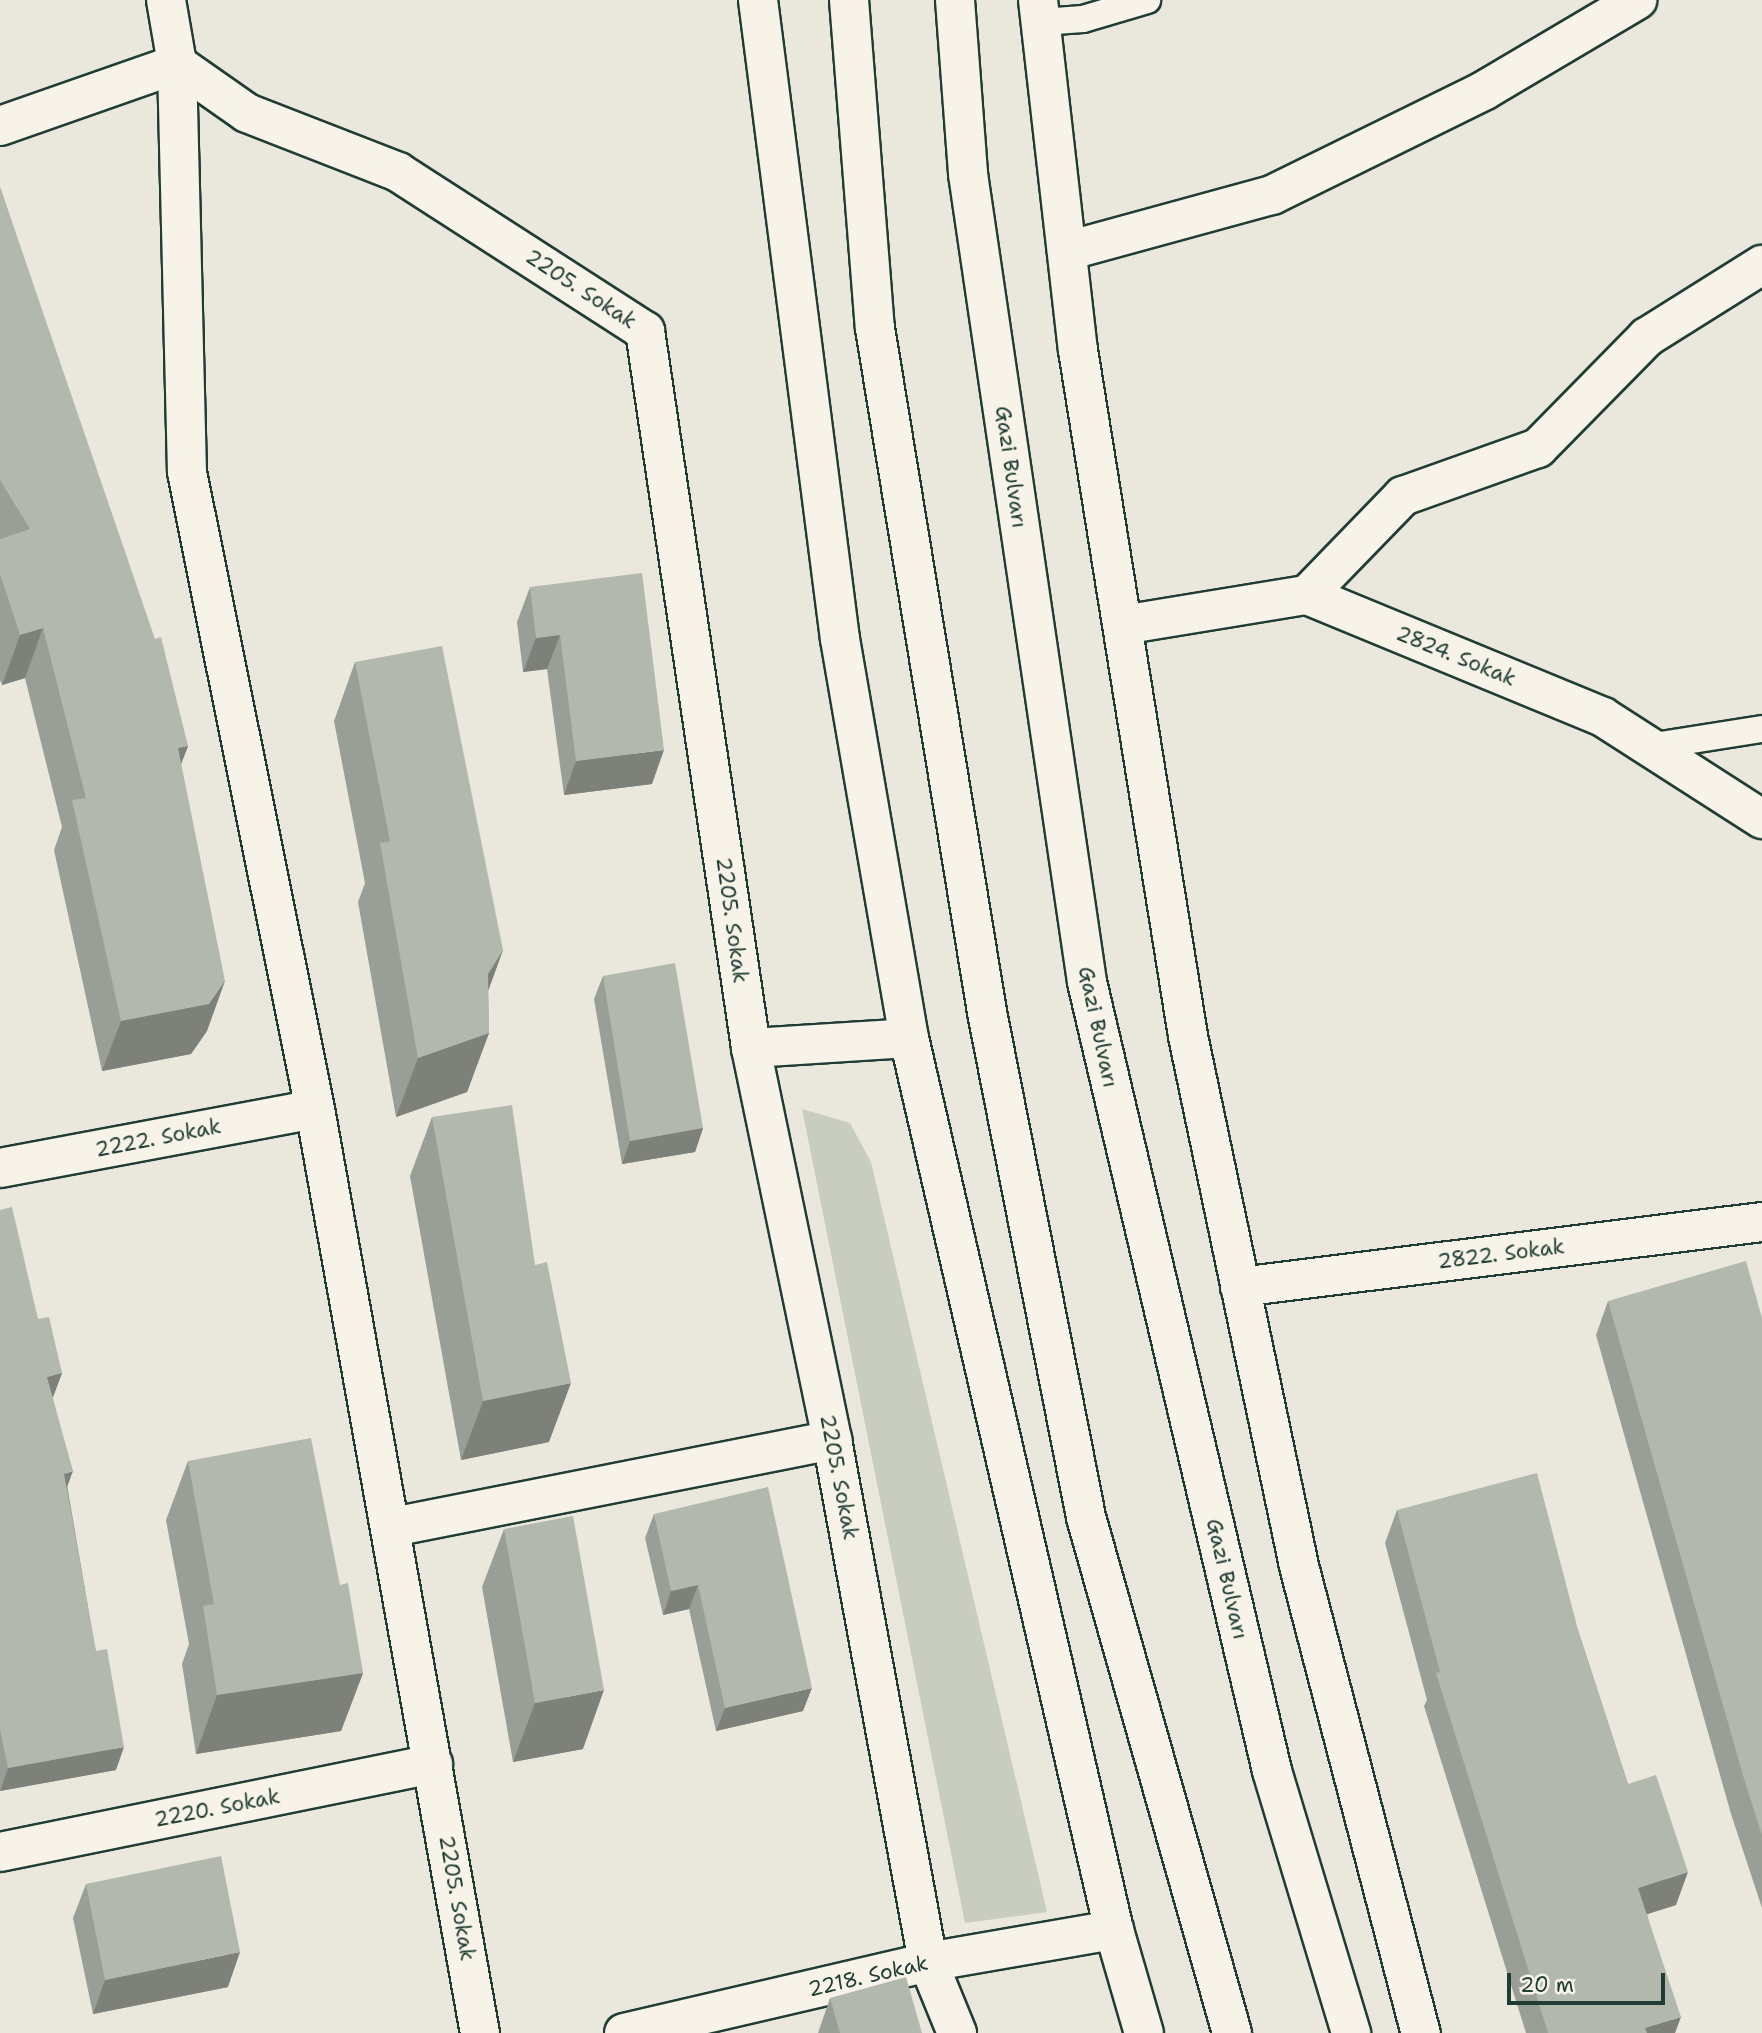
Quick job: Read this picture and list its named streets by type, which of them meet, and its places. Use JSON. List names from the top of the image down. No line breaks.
{"streets":{"main road":["2205. Sokak","Gazi Bulvarı","2824. Sokak","2222. Sokak","2822. Sokak","2220. Sokak","2218. Sokak"]},"crossings":[["2205. Sokak","2222. Sokak"],["2205. Sokak","2220. Sokak"],["2205. Sokak","2218. Sokak"]],"scale_bar":"20 m"}
